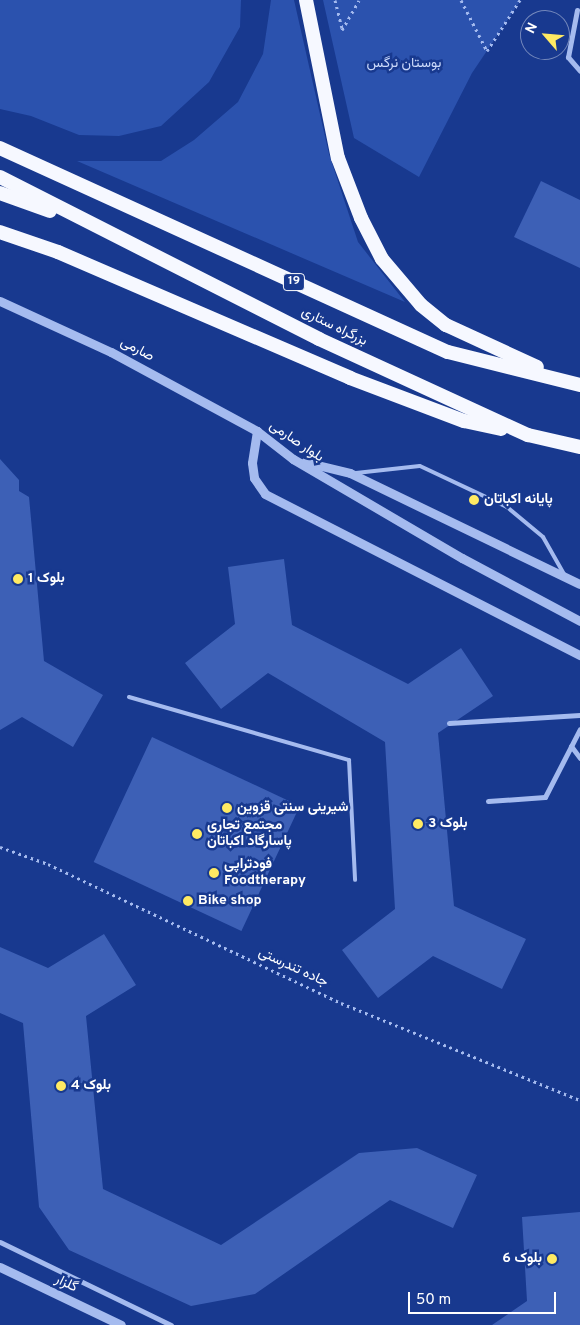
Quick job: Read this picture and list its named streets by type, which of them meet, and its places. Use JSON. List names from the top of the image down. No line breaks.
{"streets":{"highway":["19","بزرگراه ستاری"],"street":["صارمی","بلوار صارمی","گلزار"],"path":["جاده تندرستی"]},"crossings":[["صارمی","بلوار صارمی"]],"parks":["بوستان نرگس"],"places":["پایانه اکباتان","بلوک 1","شیرینی سنتی قزوین","بلوک 3","مجتمع تجاری پاسارگاد اکباتان","فودتراپی Foodtherapy","Bike shop","بلوک 4","بلوک 6"],"scale_bar":"50 m","north":"top left"}
